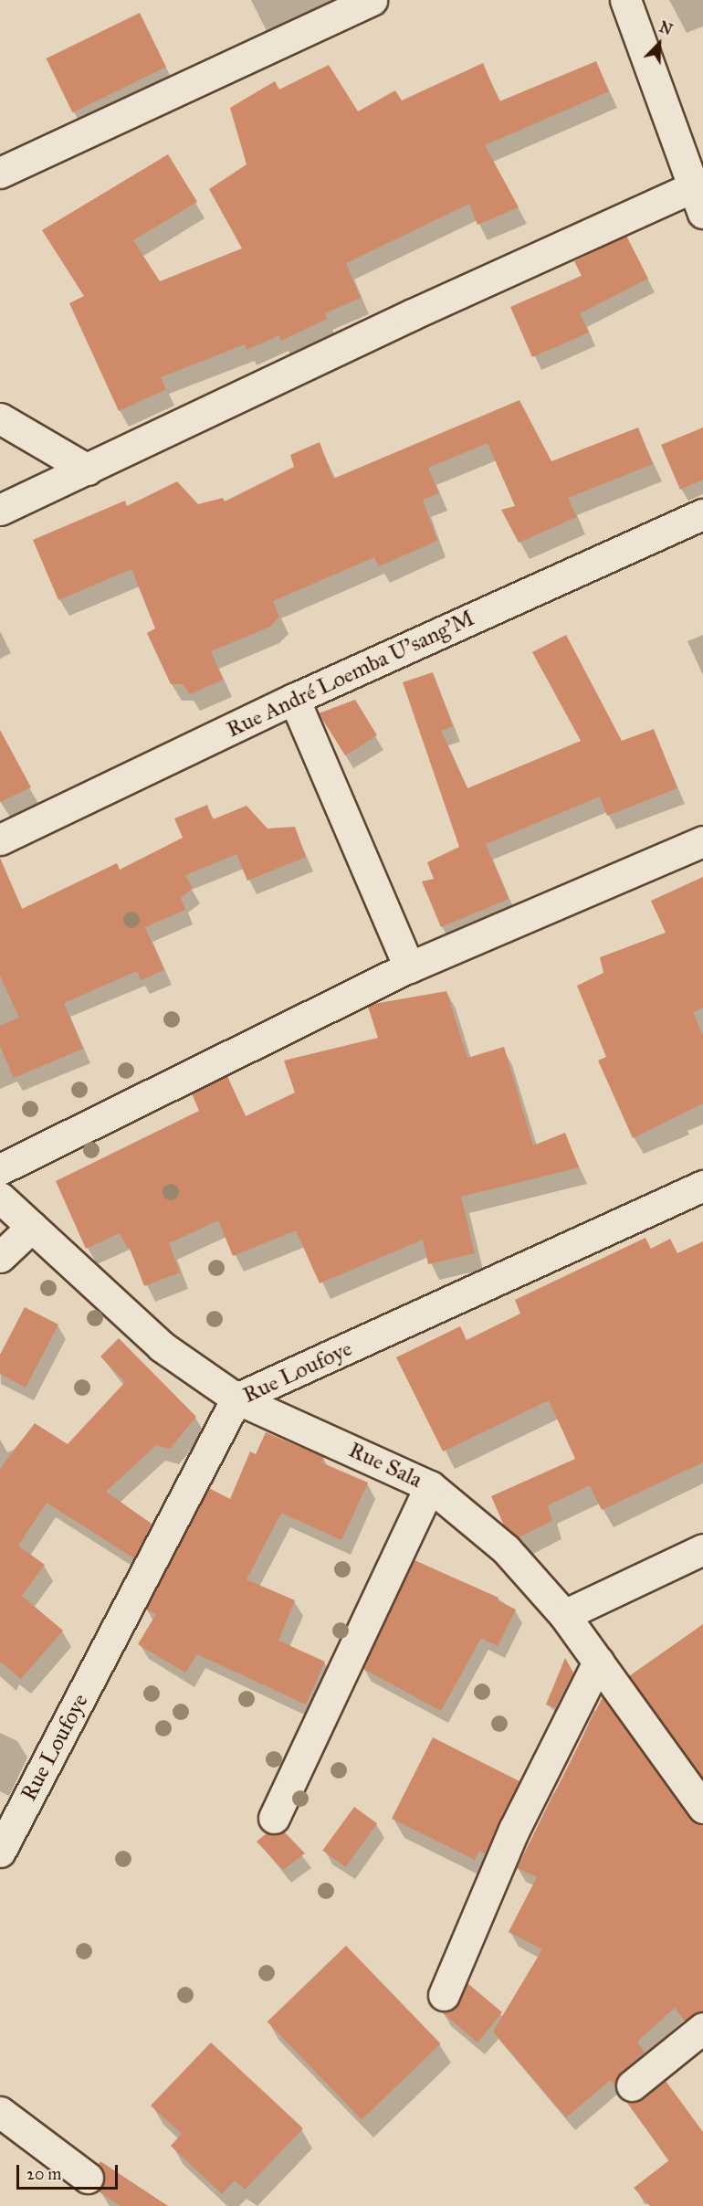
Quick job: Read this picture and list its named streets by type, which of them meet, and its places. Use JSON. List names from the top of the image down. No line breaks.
{"streets":{"street":["Rue André Loemba U'sang'M","Rue Loufoye","Rue Sala"]},"crossings":[["Rue Loufoye","Rue Sala"]],"scale_bar":"20 m","north":"top right"}
